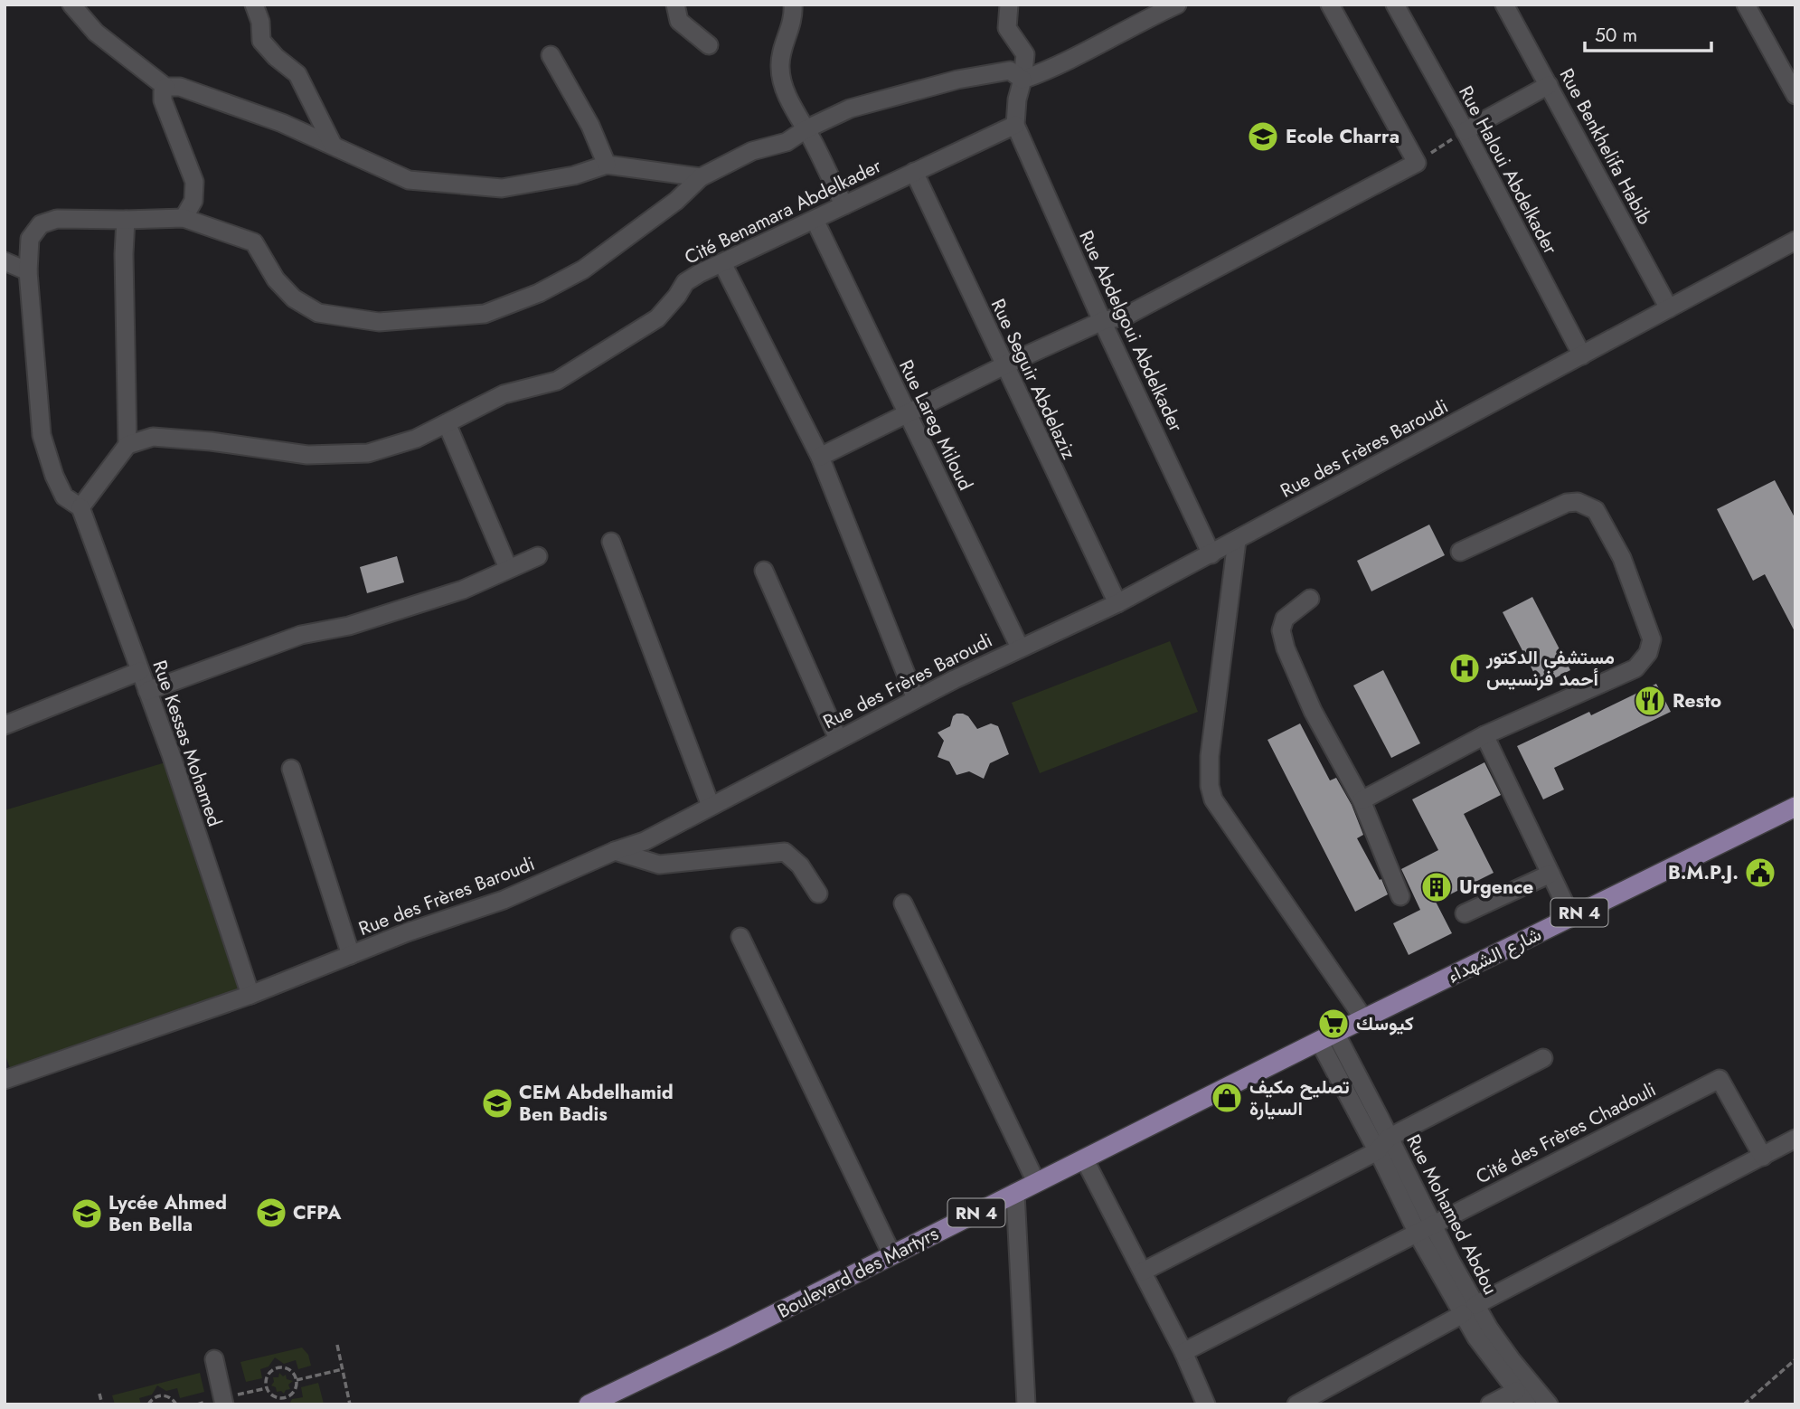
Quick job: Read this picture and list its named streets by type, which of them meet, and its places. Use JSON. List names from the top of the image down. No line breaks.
{"streets":{"main road":["RN 4","شارع الشهداء","Boulevard des Martyrs"],"street":["Rue Benkhelifa Habib","Rue Haloui Abdelkader","Cité Benamara Abdelkader","Rue Abdelgoui Abdelkader","Rue Seguir Abdelaziz","Rue Lareg Miloud","Rue des Frères Baroudi","Rue Kessas Mohamed","Cité des Frères Chadouli","Rue Mohamed Abdou"]},"crossings":[["Rue Benkhelifa Habib","Rue des Frères Baroudi"],["Rue Haloui Abdelkader","Rue des Frères Baroudi"],["Cité Benamara Abdelkader","Rue Abdelgoui Abdelkader"],["Cité Benamara Abdelkader","Rue Seguir Abdelaziz"],["Cité Benamara Abdelkader","Rue Lareg Miloud"],["Rue Abdelgoui Abdelkader","Rue des Frères Baroudi"],["Rue Seguir Abdelaziz","Rue des Frères Baroudi"],["Rue Lareg Miloud","Rue des Frères Baroudi"],["Rue des Frères Baroudi","Rue Kessas Mohamed"],["شارع الشهداء","Boulevard des Martyrs"],["Cité des Frères Chadouli","Rue Mohamed Abdou"],["Rue Mohamed Abdou","Boulevard des Martyrs"]],"places":{"school or university":["Ecole Charra","CEM Abdelhamid Ben Badis","CFPA","Lycée Ahmed Ben Bella"],"hospital":["مستشفى الدكتور أحمد فرنسيس"],"restaurant":["Resto"],"public building":["B.M.P.J."],"building":["Urgence"],"supermarket":["كيوسك"],"shop":["تصليح مكيف السيارة"]},"scale_bar":"50 m"}
